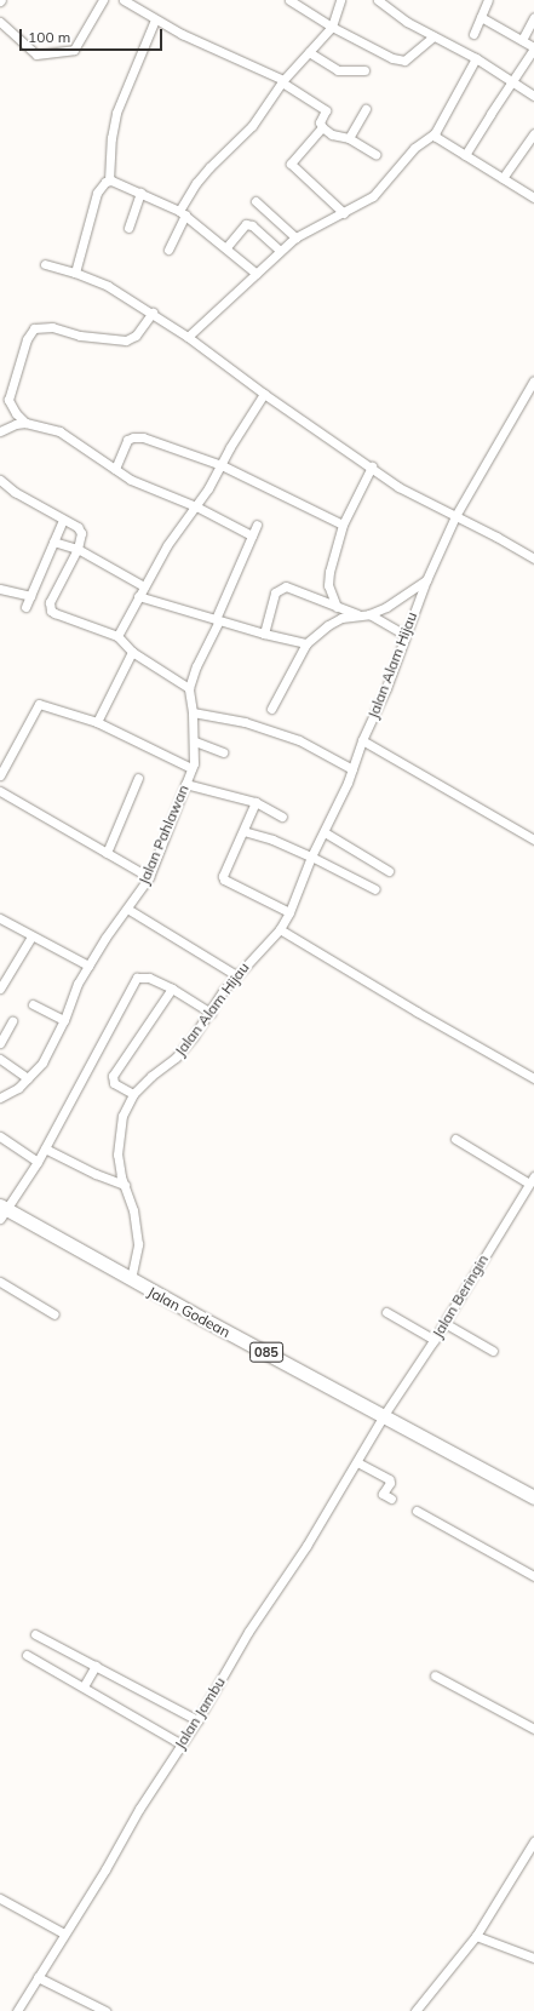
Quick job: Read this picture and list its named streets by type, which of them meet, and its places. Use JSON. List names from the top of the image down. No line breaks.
{"streets":{"main road":["Jalan Godean","085"],"street":["Jalan Alam Hijau","Jalan Pahlawan","Jalan Beringin","Jalan Jambu"]},"crossings":[["Jalan Alam Hijau","Jalan Godean"],["Jalan Beringin","Jalan Godean"],["Jalan Beringin","Jalan Jambu"],["Jalan Godean","Jalan Jambu"]],"scale_bar":"100 m"}
